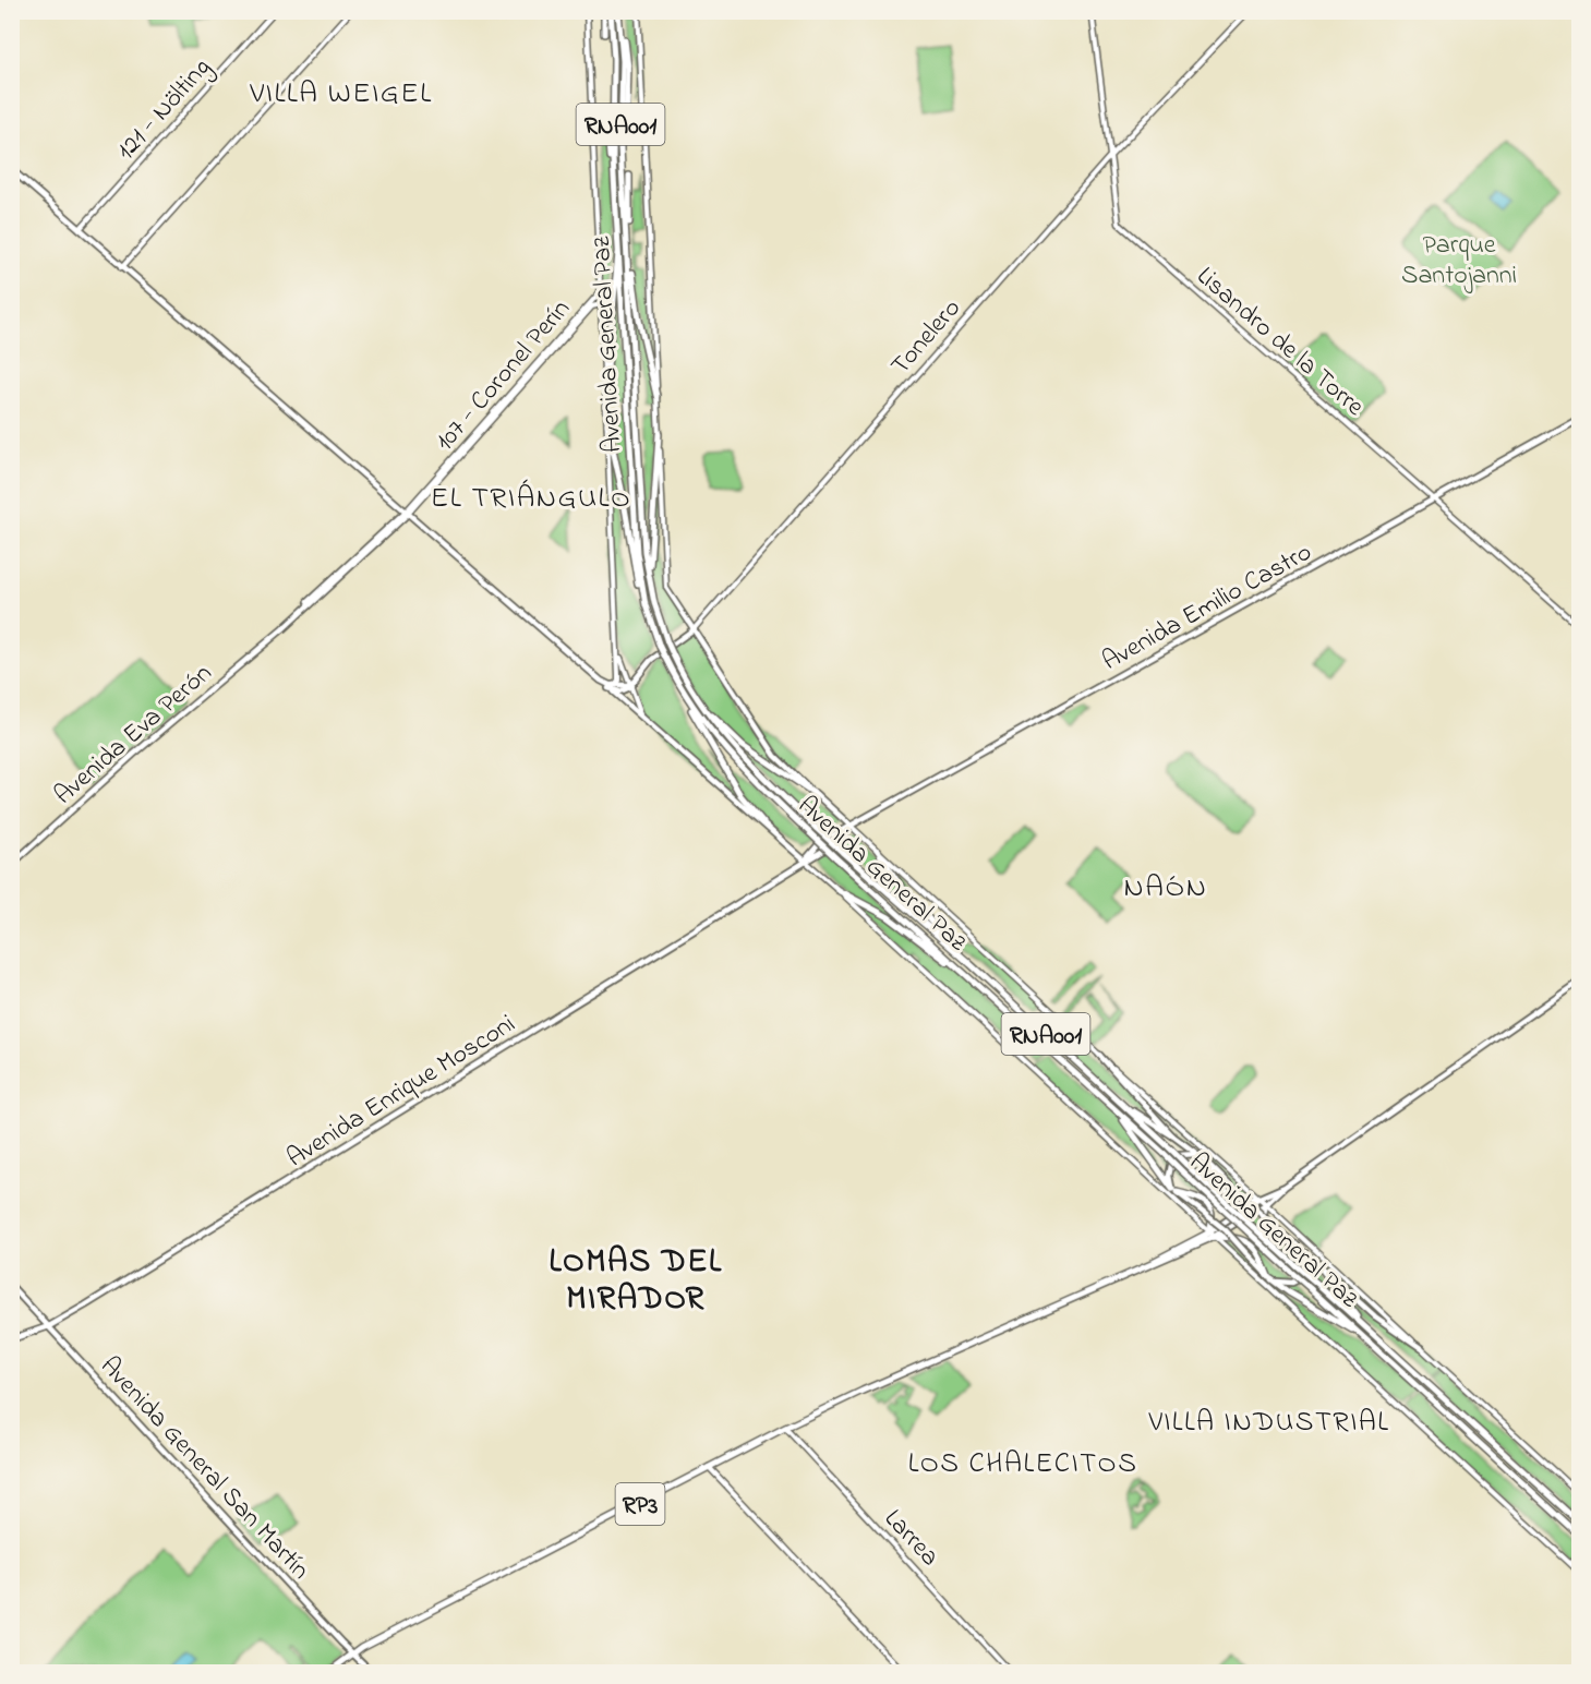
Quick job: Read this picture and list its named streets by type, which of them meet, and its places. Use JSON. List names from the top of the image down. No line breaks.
{"streets":{"highway":["RNA001","Avenida General Paz","RP3"],"main road":["Tonelero","Avenida Emilio Castro","Avenida Eva Perón","Avenida Enrique Mosconi","Avenida General San Martín"],"street":["121 - Nölting","Lisandro de la Torre","107 - Coronel Perín","Larrea"]},"crossings":[["Tonelero","Lisandro de la Torre"],["Tonelero","Avenida General Paz"],["Lisandro de la Torre","Avenida Emilio Castro"],["Avenida General Paz","Avenida Emilio Castro"],["Avenida General Paz","Avenida Enrique Mosconi"],["Avenida General Paz","RP3"],["107 - Coronel Perín","Avenida Eva Perón"],["Avenida Enrique Mosconi","Avenida General San Martín"],["Avenida General San Martín","RP3"],["RP3","Larrea"]],"districts":["VILLA WEIGEL","EL TRIÁNGULO","NAÓN","LOMAS DEL MIRADOR","VILLA INDUSTRIAL","LOS CHALECITOS"],"parks":["Parque Santojanni"]}
